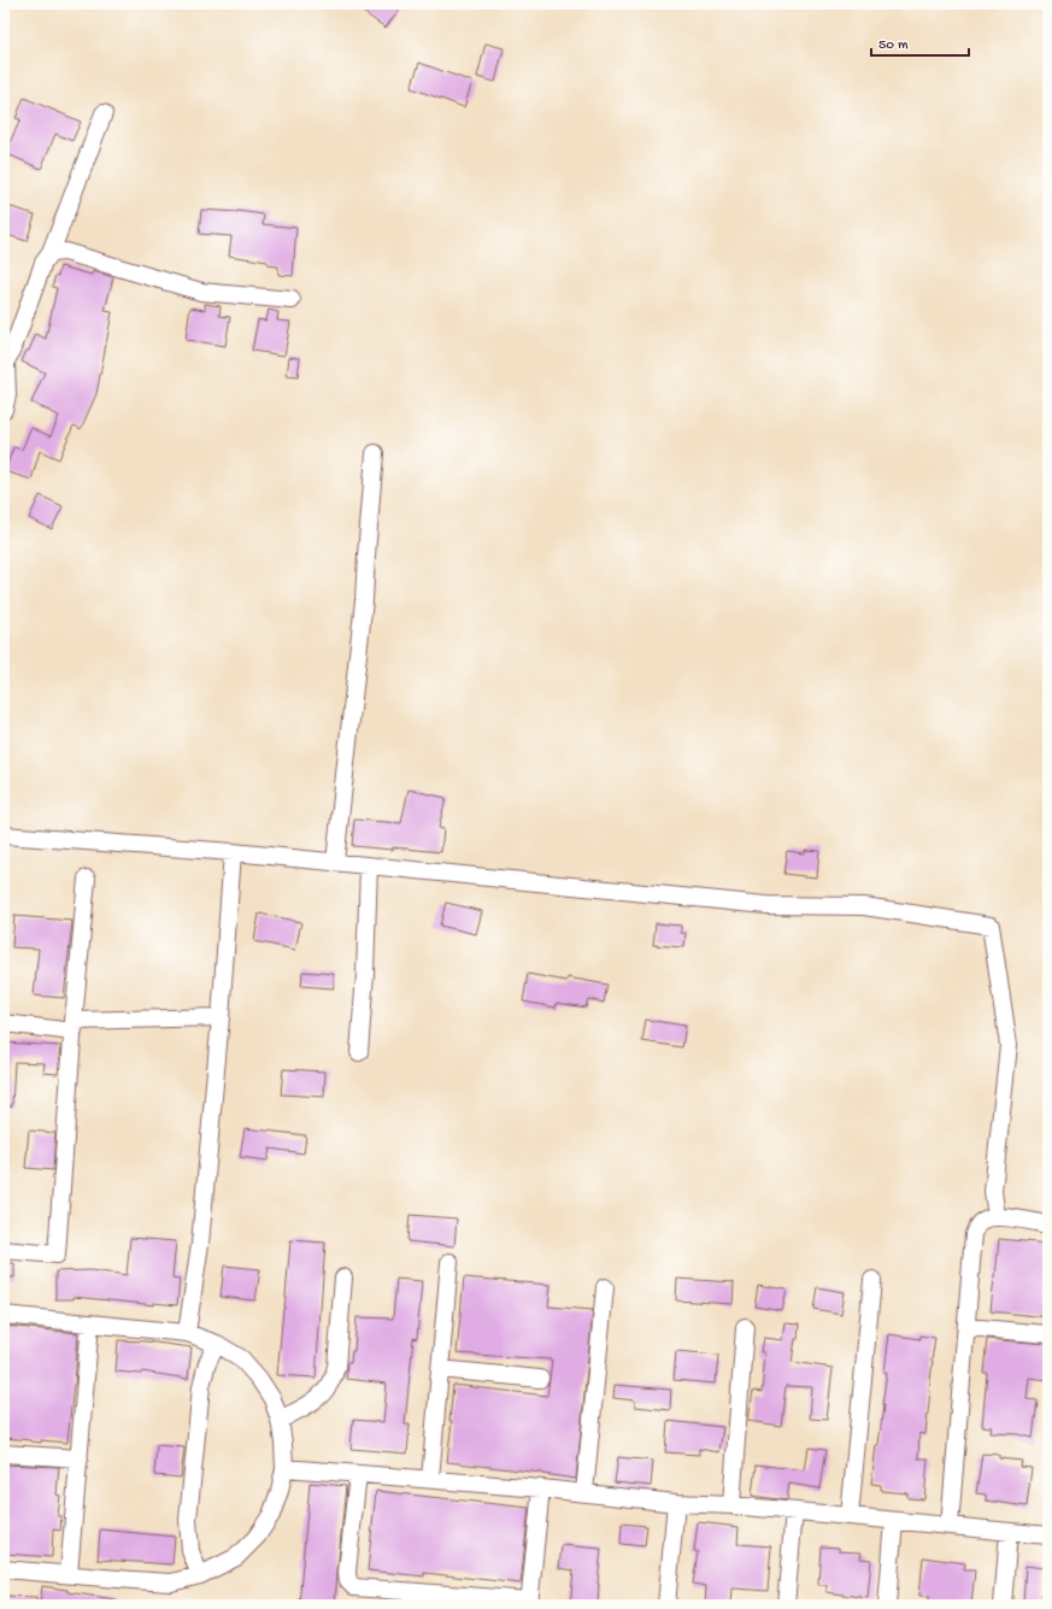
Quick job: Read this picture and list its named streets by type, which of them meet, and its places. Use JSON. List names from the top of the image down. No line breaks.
{"scale_bar":"50 m"}
